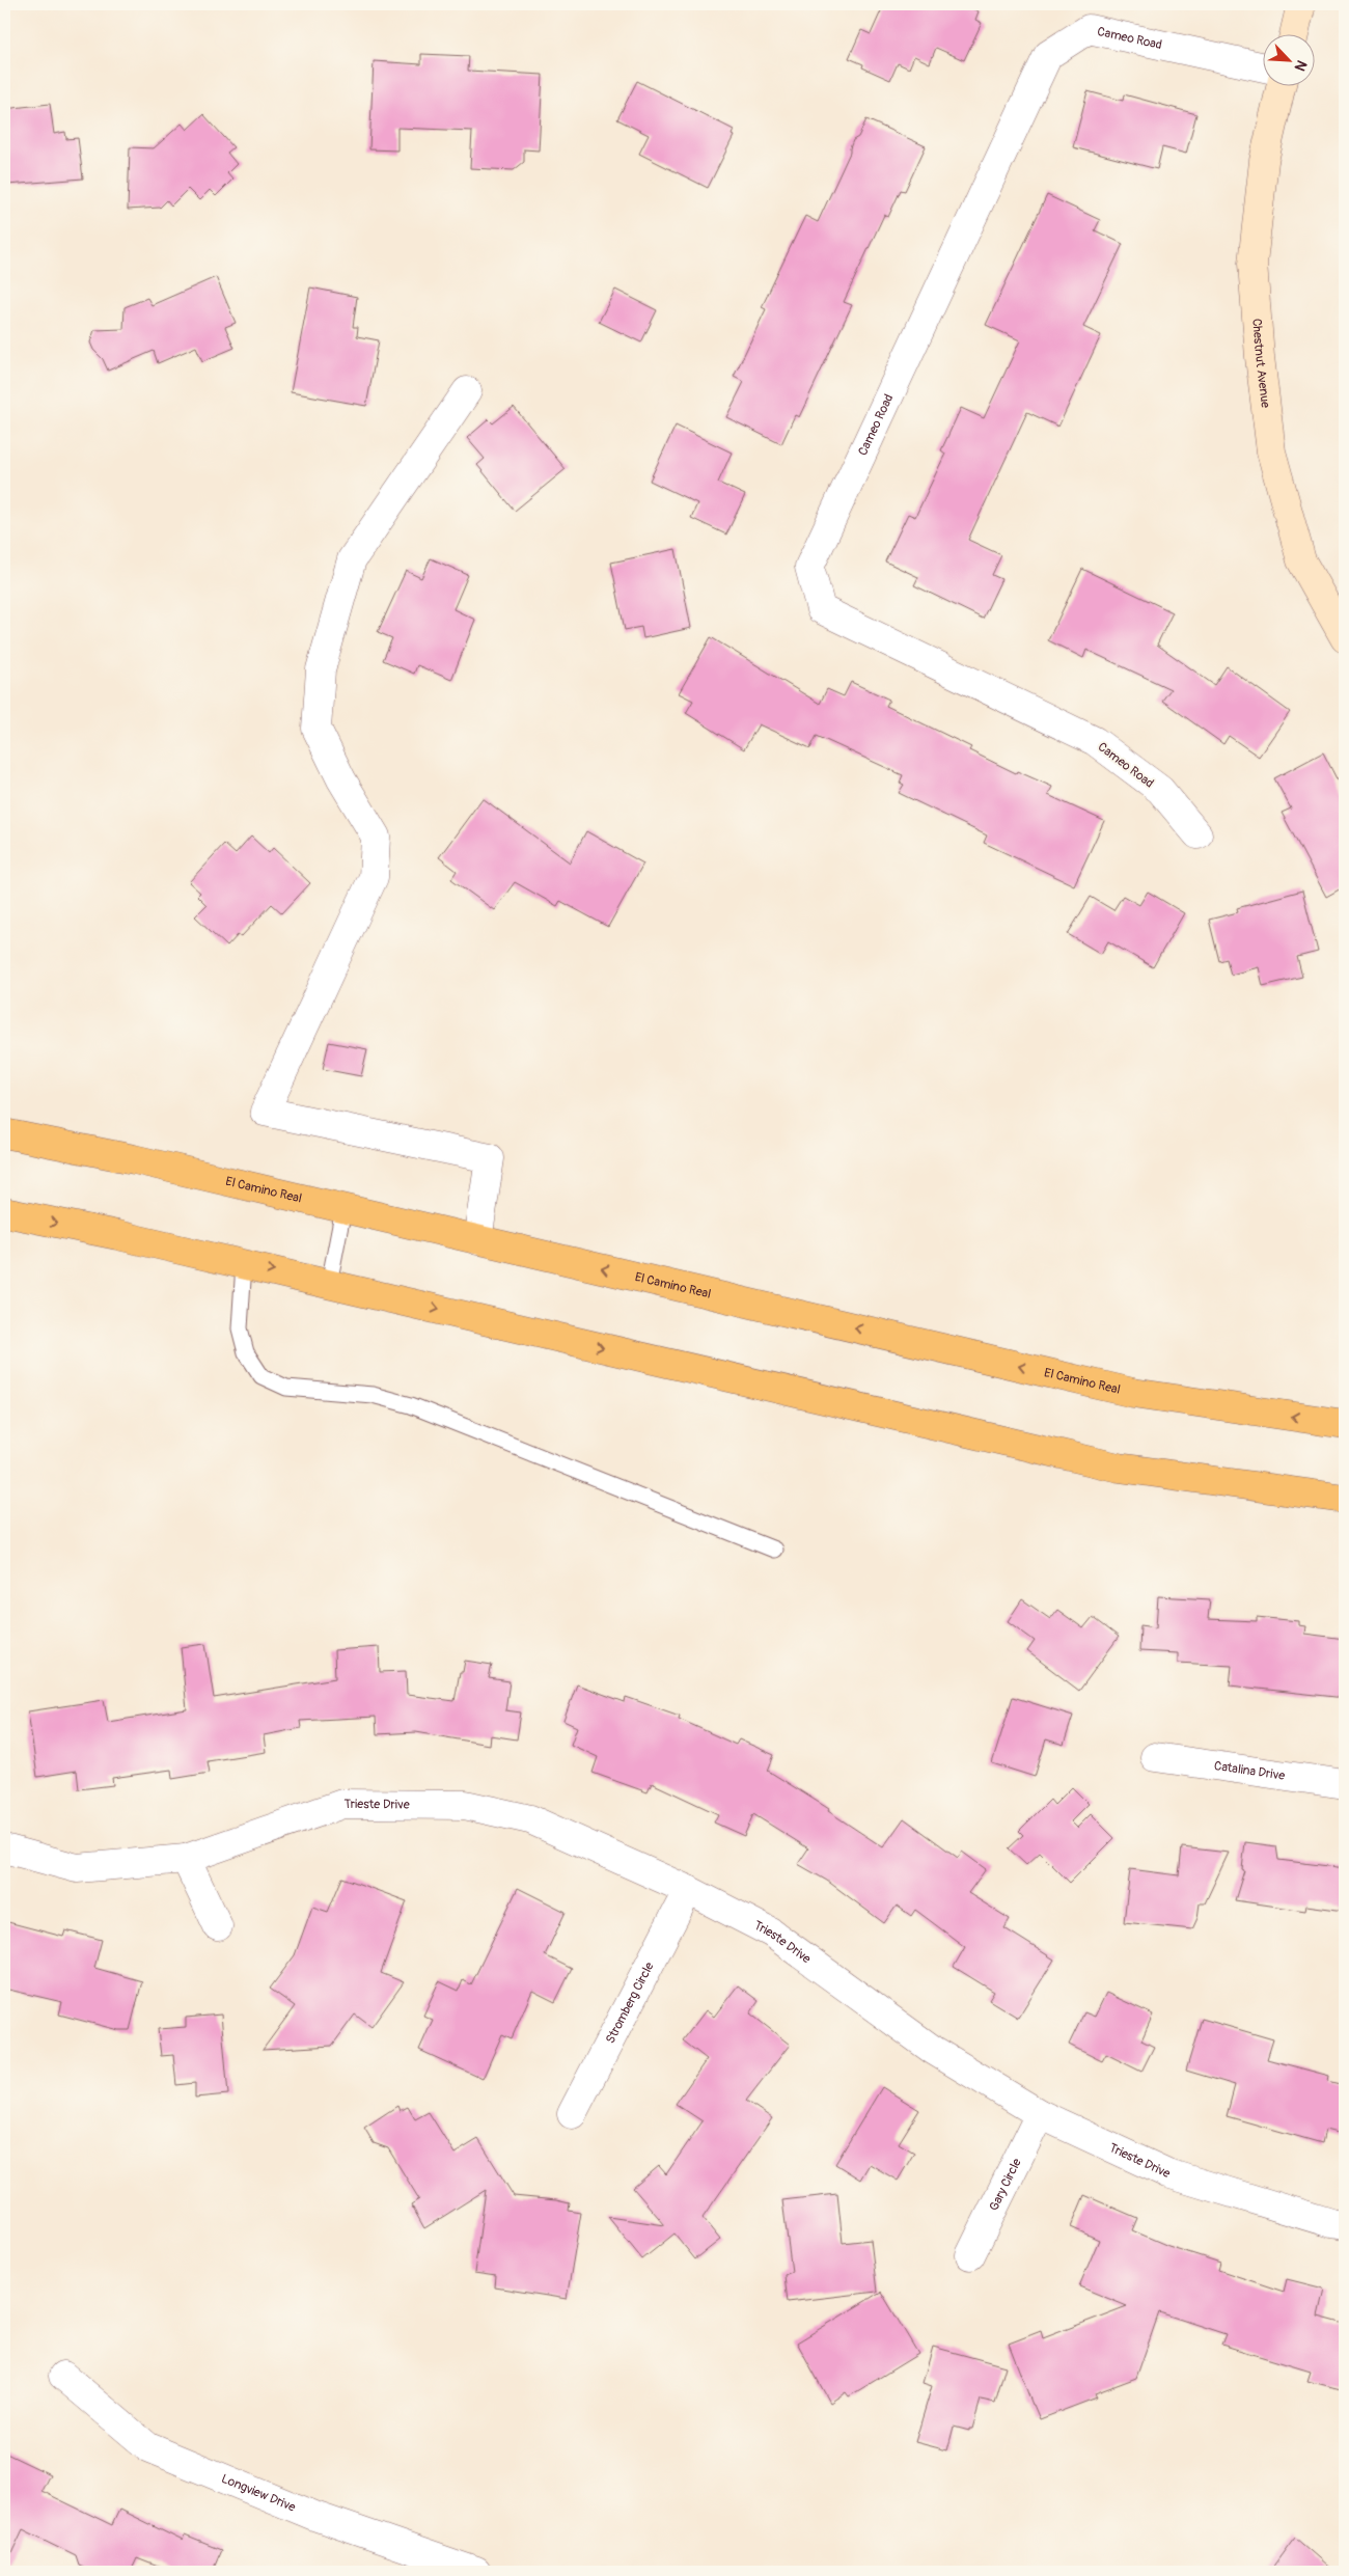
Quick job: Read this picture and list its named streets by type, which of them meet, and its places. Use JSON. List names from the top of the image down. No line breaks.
{"streets":{"main road":["Chestnut Avenue","El Camino Real"],"street":["Cameo Road","Catalina Drive","Trieste Drive","Stromberg Circle","Gary Circle","Longview Drive"]},"crossings":[["Trieste Drive","Stromberg Circle"],["Trieste Drive","Gary Circle"]],"north":"bottom right"}
